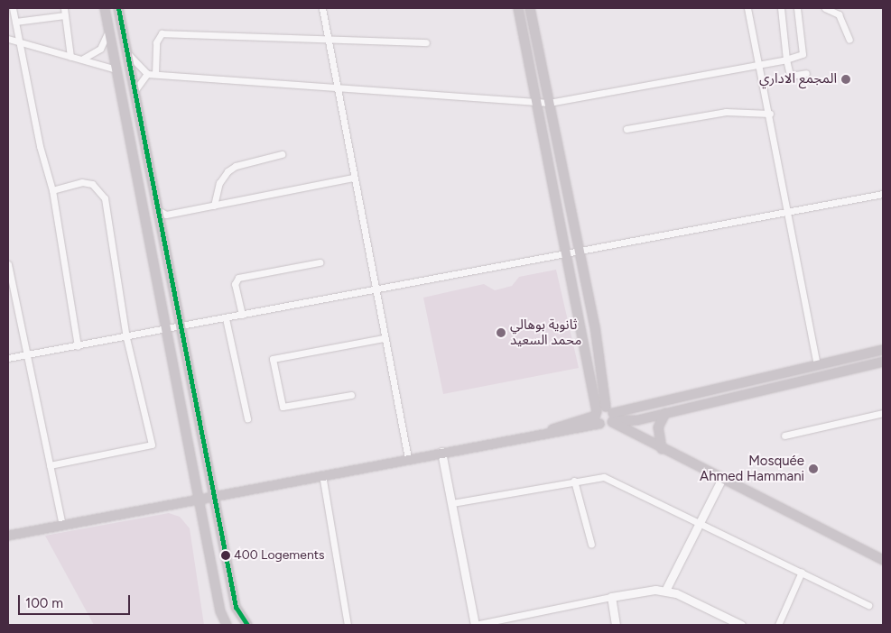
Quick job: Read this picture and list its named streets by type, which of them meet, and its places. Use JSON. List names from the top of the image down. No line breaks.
{"places":["المجمع الاداري","ثانوية بوهالي محمد السعيد","Mosquée Ahmed Hammani","400 Logements"],"scale_bar":"100 m"}
